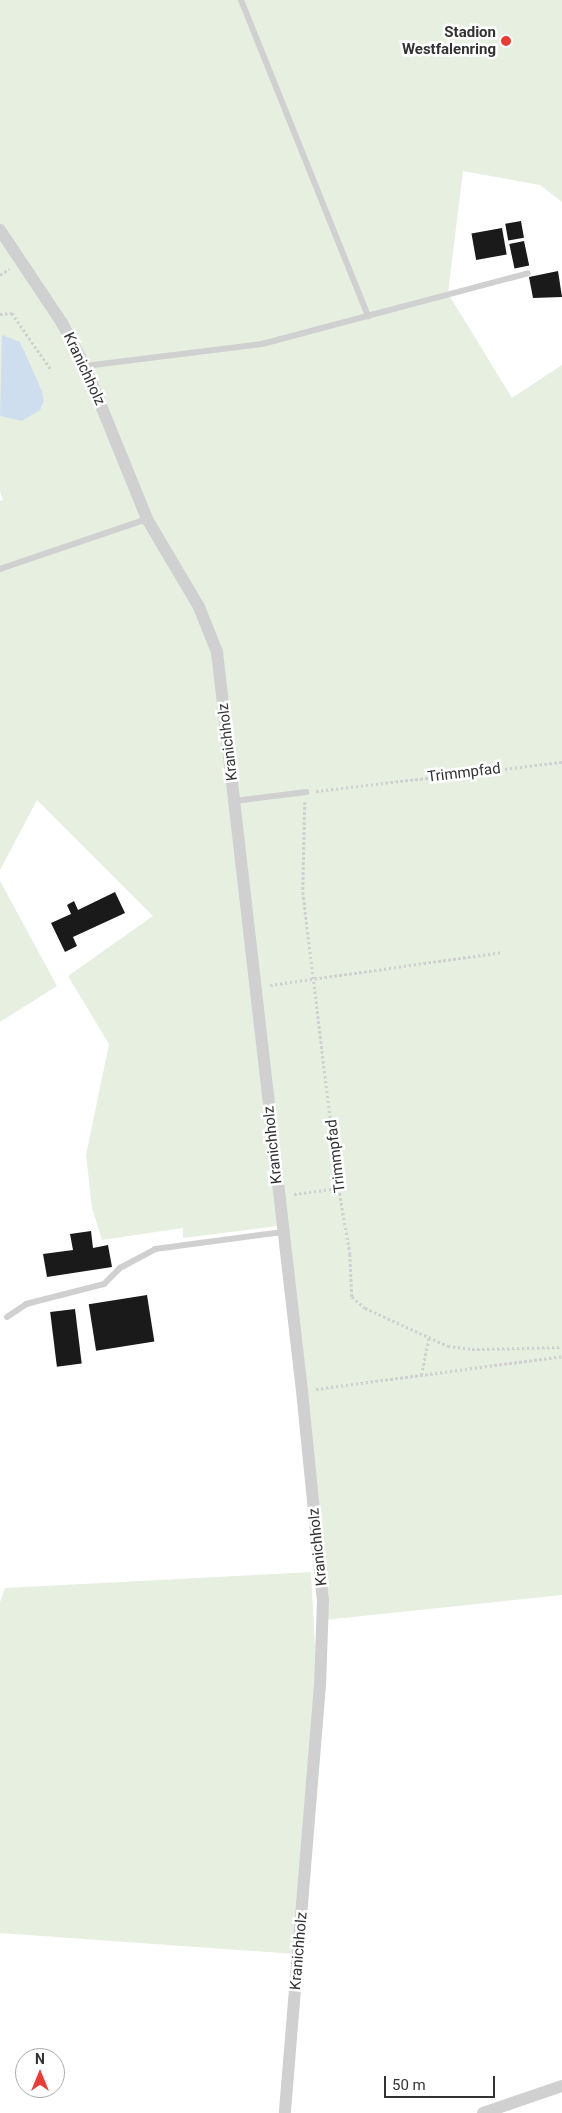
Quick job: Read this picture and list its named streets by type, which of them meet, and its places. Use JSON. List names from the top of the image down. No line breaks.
{"streets":{"street":["Kranichholz"],"path":["Trimmpfad"]},"places":["Stadion Westfalenring"],"scale_bar":"50 m","north":"top"}
